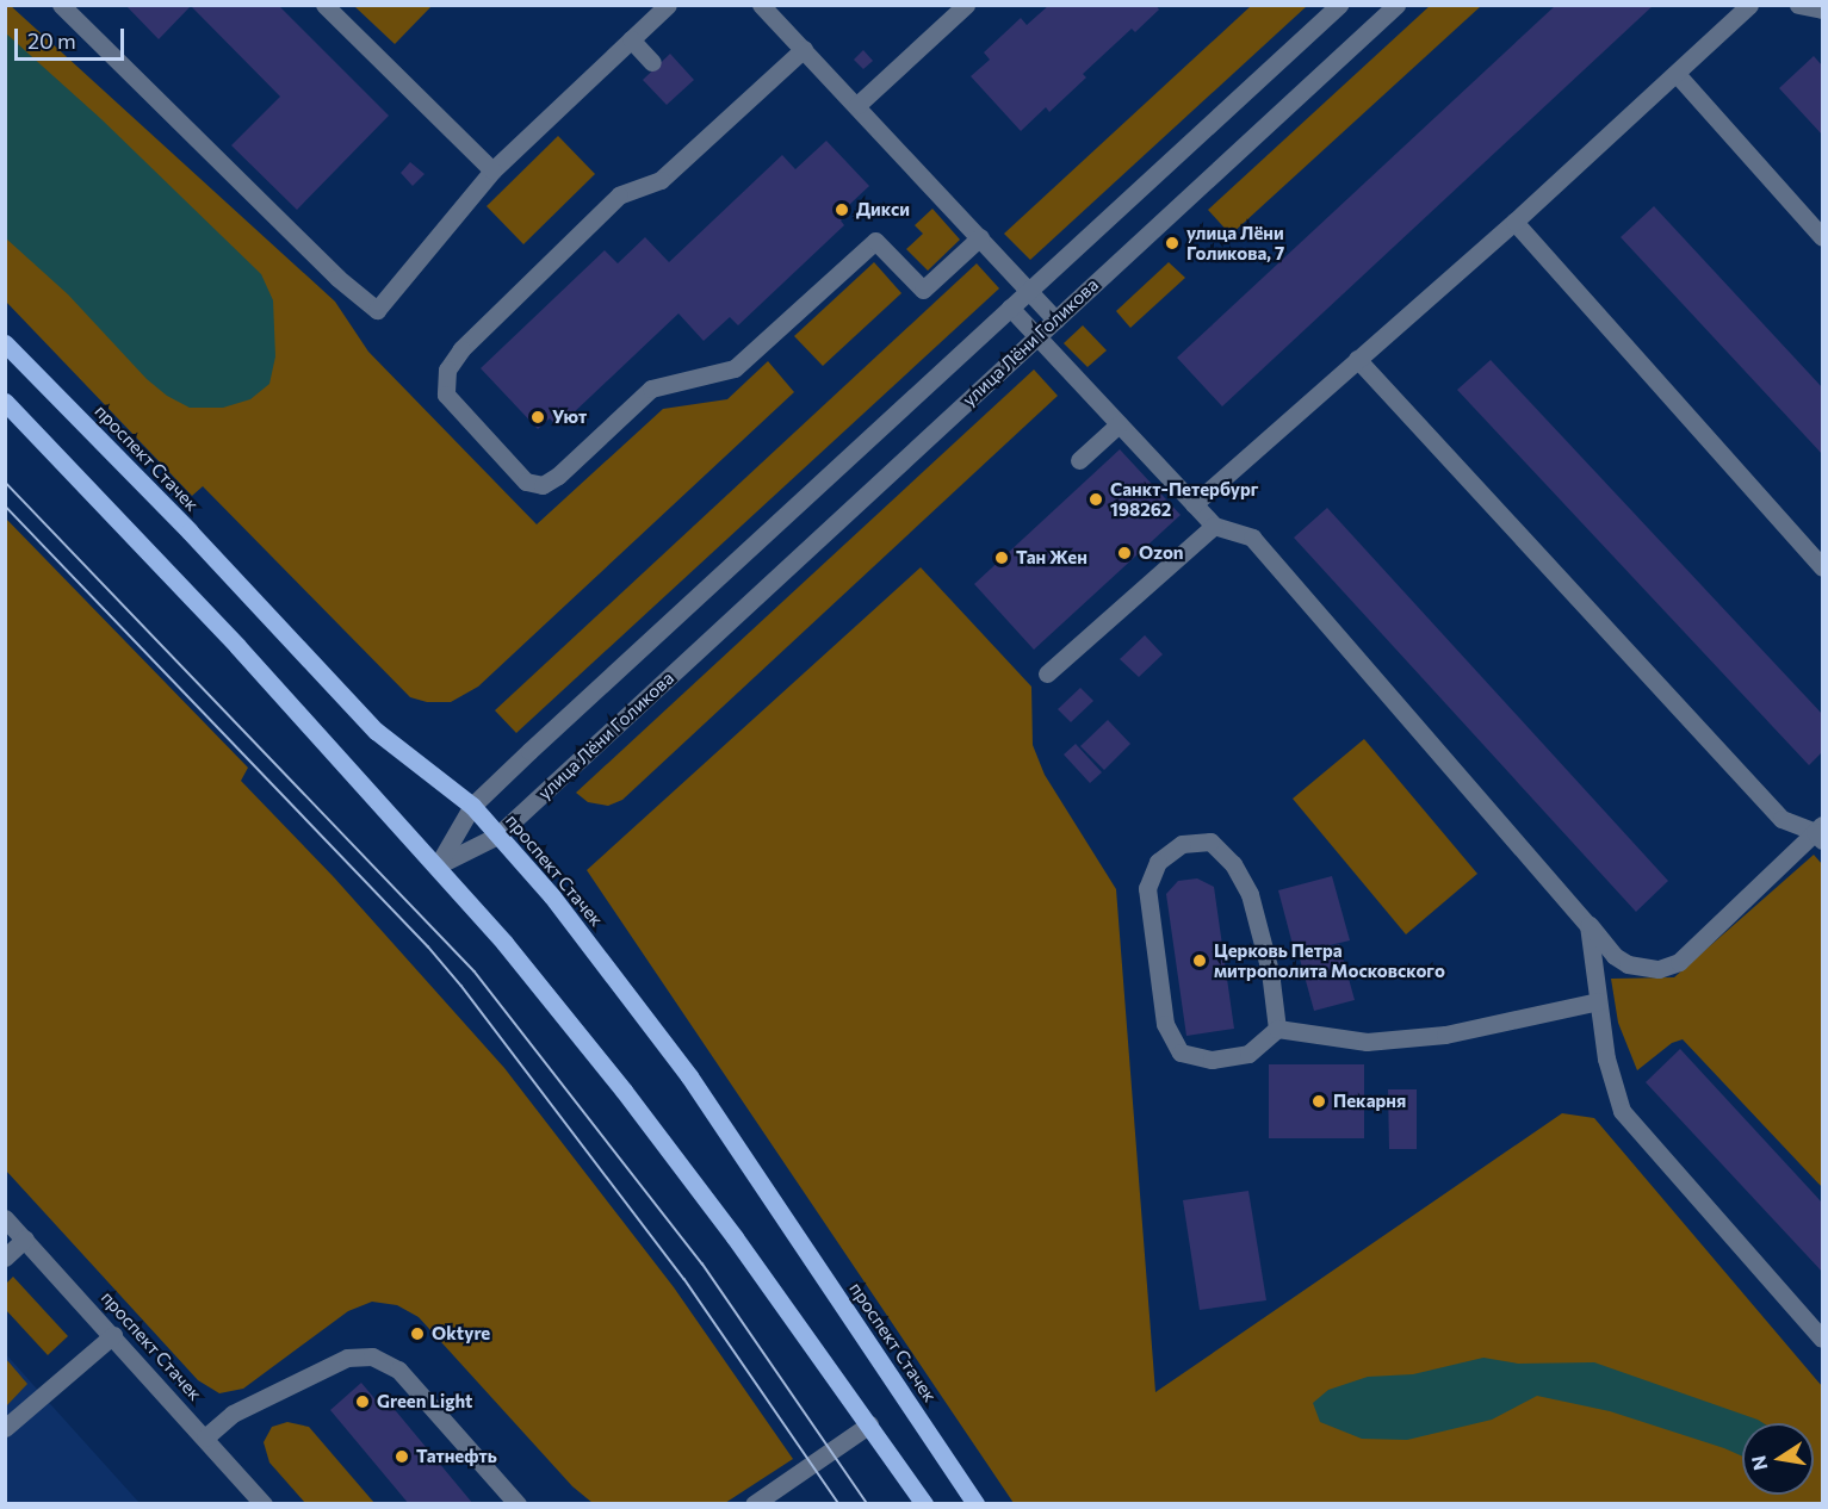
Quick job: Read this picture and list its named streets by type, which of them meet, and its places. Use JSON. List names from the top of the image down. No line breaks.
{"streets":{"main road":["проспект Стачек"],"street":["улица Лёни Голикова"]},"crossings":[["улица Лёни Голикова","проспект Стачек"]],"places":["Дикси","улица Лёни Голикова, 7","Уют","Санкт-Петербург 198262","Ozon","Тан Жен","Церковь Петра митрополита Московского","Пекарня","Oktyre","Green Light","Татнефть"],"scale_bar":"20 m","north":"left"}
